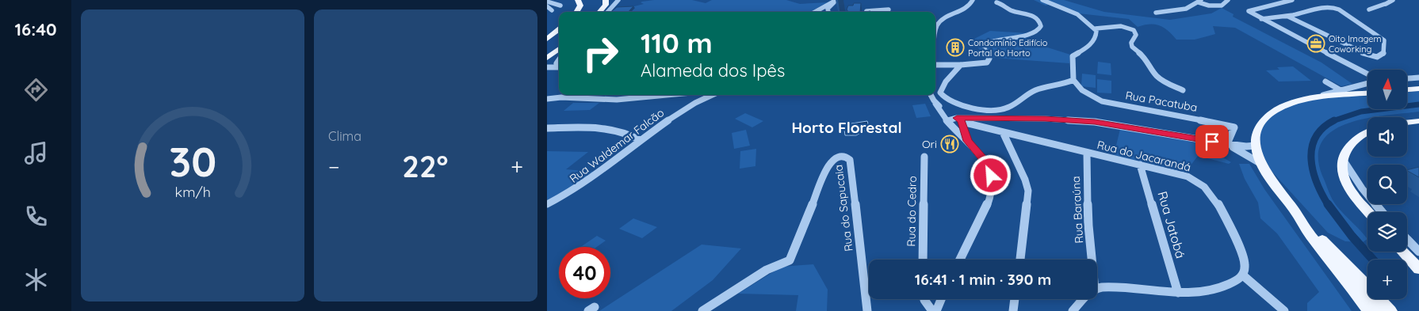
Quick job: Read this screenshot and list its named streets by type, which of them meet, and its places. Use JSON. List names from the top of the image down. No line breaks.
{"streets":{"street":["Rua Pacatuba","Rua Waldemar Falcão","Rua do Jacarandá","Rua do Sapucaia","Rua Baraúna","Rua do Cedro","Rua Jatobá"]},"crossings":[["Rua do Jacarandá","Rua Baraúna"],["Rua do Jacarandá","Rua Jatobá"]],"districts":["Horto Florestal"],"places":{"office":["Oito Imagem Coworking"],"building":["Condomínio Edifício Portal do Horto"],"restaurant":["Ori"]},"north":"top","page":{"tabs":"16:40","tile":"Clima","turn":["110 m","Alameda dos Ipês"],"map_buttons":"+","heat":["−","22°","+"],"limit":"40","trip":"16:41 · 1 min · 390 m","gauge":["30","km/h"]}}
